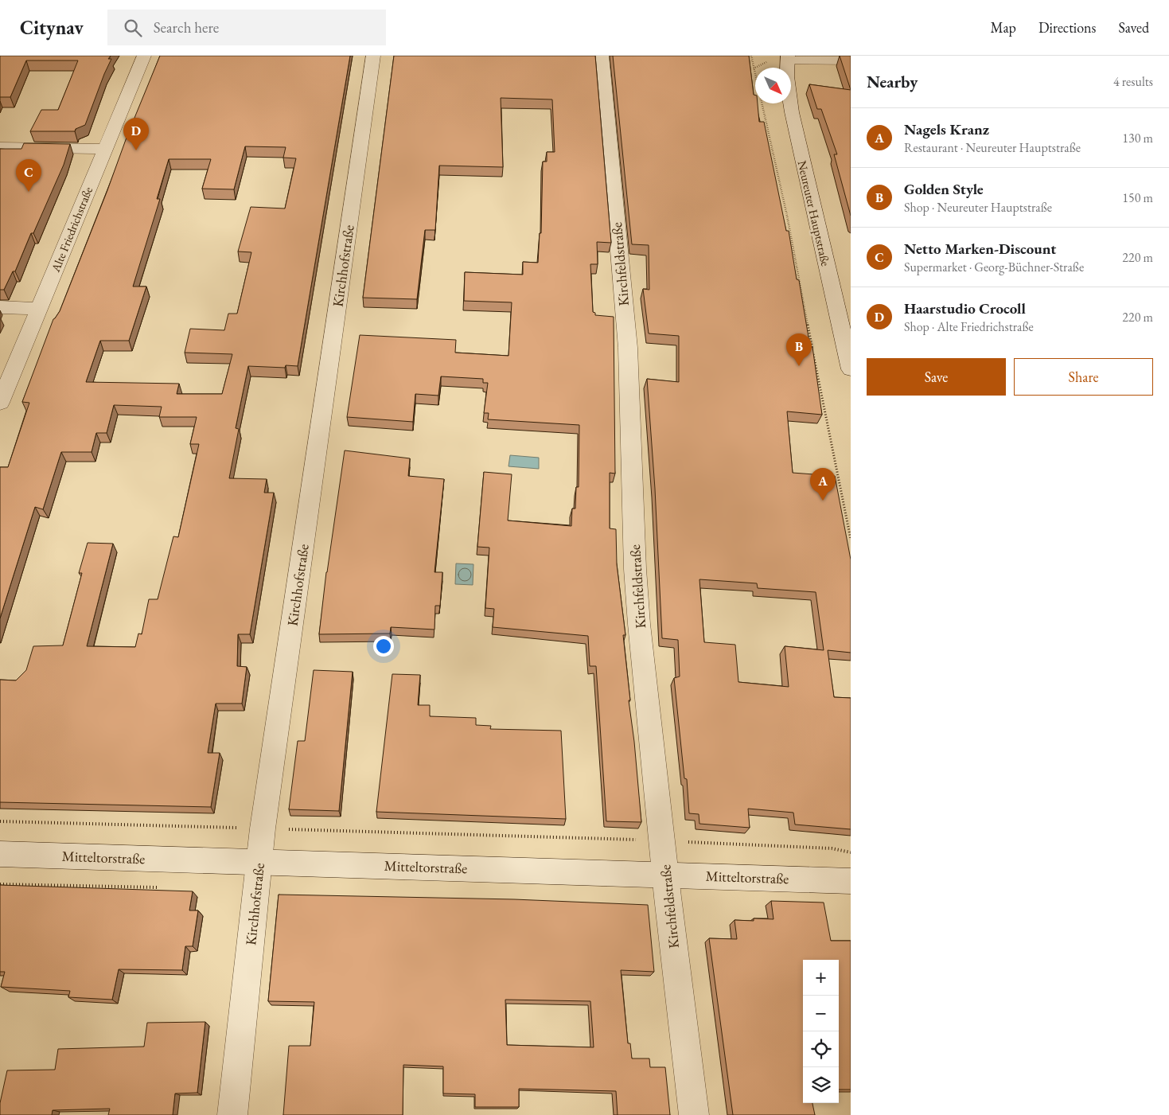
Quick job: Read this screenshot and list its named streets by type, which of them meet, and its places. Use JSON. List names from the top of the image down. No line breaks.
{"streets":{"street":["Neureuter Hauptstraße","Alte Friedrichstraße","Kirchfeldstraße","Kirchhofstraße","Mitteltorstraße"]},"crossings":[["Kirchfeldstraße","Mitteltorstraße"],["Kirchhofstraße","Mitteltorstraße"]],"north":"bottom right","page":{"header":"Citynav","search":"Search here","nav":["Map","Directions","Saved"],"heading":["Nearby","4 results"],"list":[{"mark":"A","name":"Nagels Kranz","note":"Restaurant · Neureuter Hauptstraße","value":"130 m"},{"mark":"B","name":"Golden Style","note":"Shop · Neureuter Hauptstraße","value":"150 m"},{"mark":"C","name":"Netto Marken-Discount","note":"Supermarket · Georg-Büchner-Straße","value":"220 m"},{"mark":"D","name":"Haarstudio Crocoll","note":"Shop · Alte Friedrichstraße","value":"220 m"}],"pins":["D","C","B","A"],"buttons":["Save","Share"],"map_buttons":["+","−"]}}
